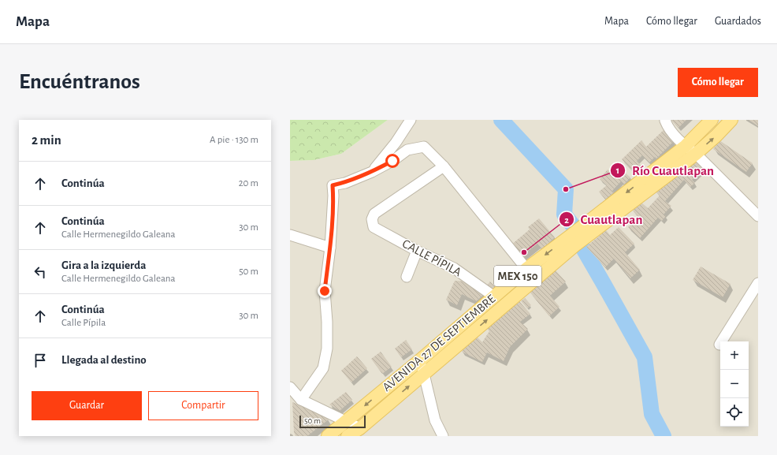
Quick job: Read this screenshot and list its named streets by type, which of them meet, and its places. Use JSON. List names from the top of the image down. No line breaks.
{"streets":{"main road":["MEX 150","AVENIDA 27 DE SEPTIEMBRE"],"street":["CALLE PÍPILA"]},"crossings":[["CALLE PÍPILA","AVENIDA 27 DE SEPTIEMBRE"]],"places":["Río Cuautlapan","Cuautlapan"],"scale_bar":"50 m","page":{"header":"Mapa","nav":["Mapa","Cómo llegar","Guardados"],"buttons":["Cómo llegar",["Guardar","Compartir"]],"title":"Encuéntranos","heading":["2 min","A pie · 130 m"],"list":[["Continúa","20 m"],["Continúa","Calle Hermenegildo Galeana","30 m"],["Gira a la izquierda","Calle Hermenegildo Galeana","50 m"],["Continúa","Calle Pípila","30 m"],"Llegada al destino"],"map_buttons":["+","−"],"scale":"50 m"}}
